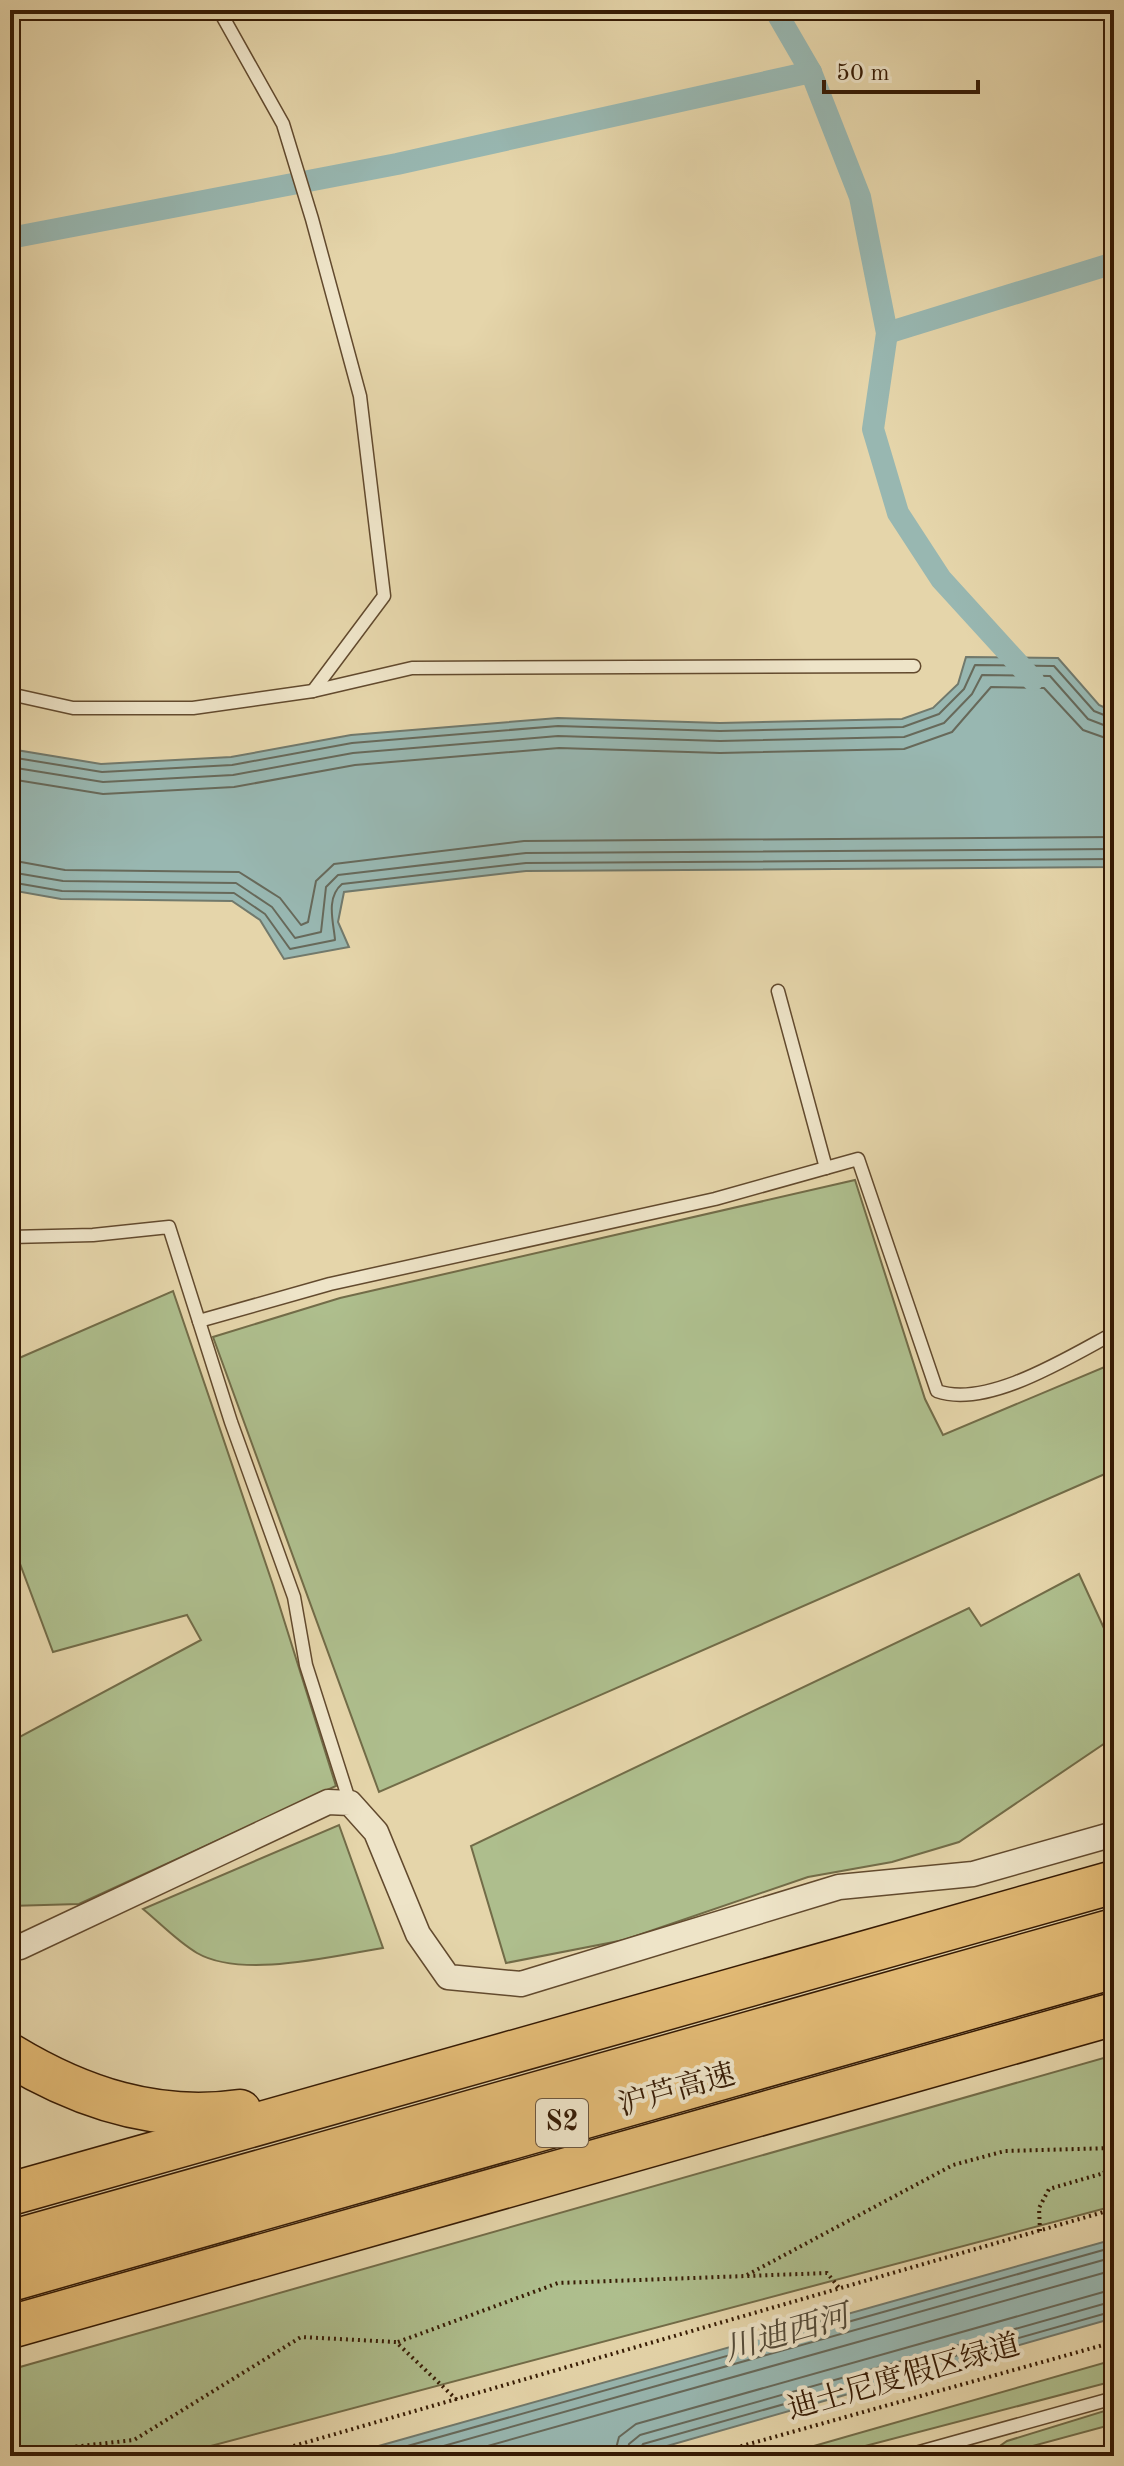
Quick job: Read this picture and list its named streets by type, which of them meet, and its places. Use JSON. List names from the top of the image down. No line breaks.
{"streets":{"highway":["沪芦高速","S2"],"path":["迪士尼度假区绿道"]},"water":["川迪西河"],"scale_bar":"50 m"}
